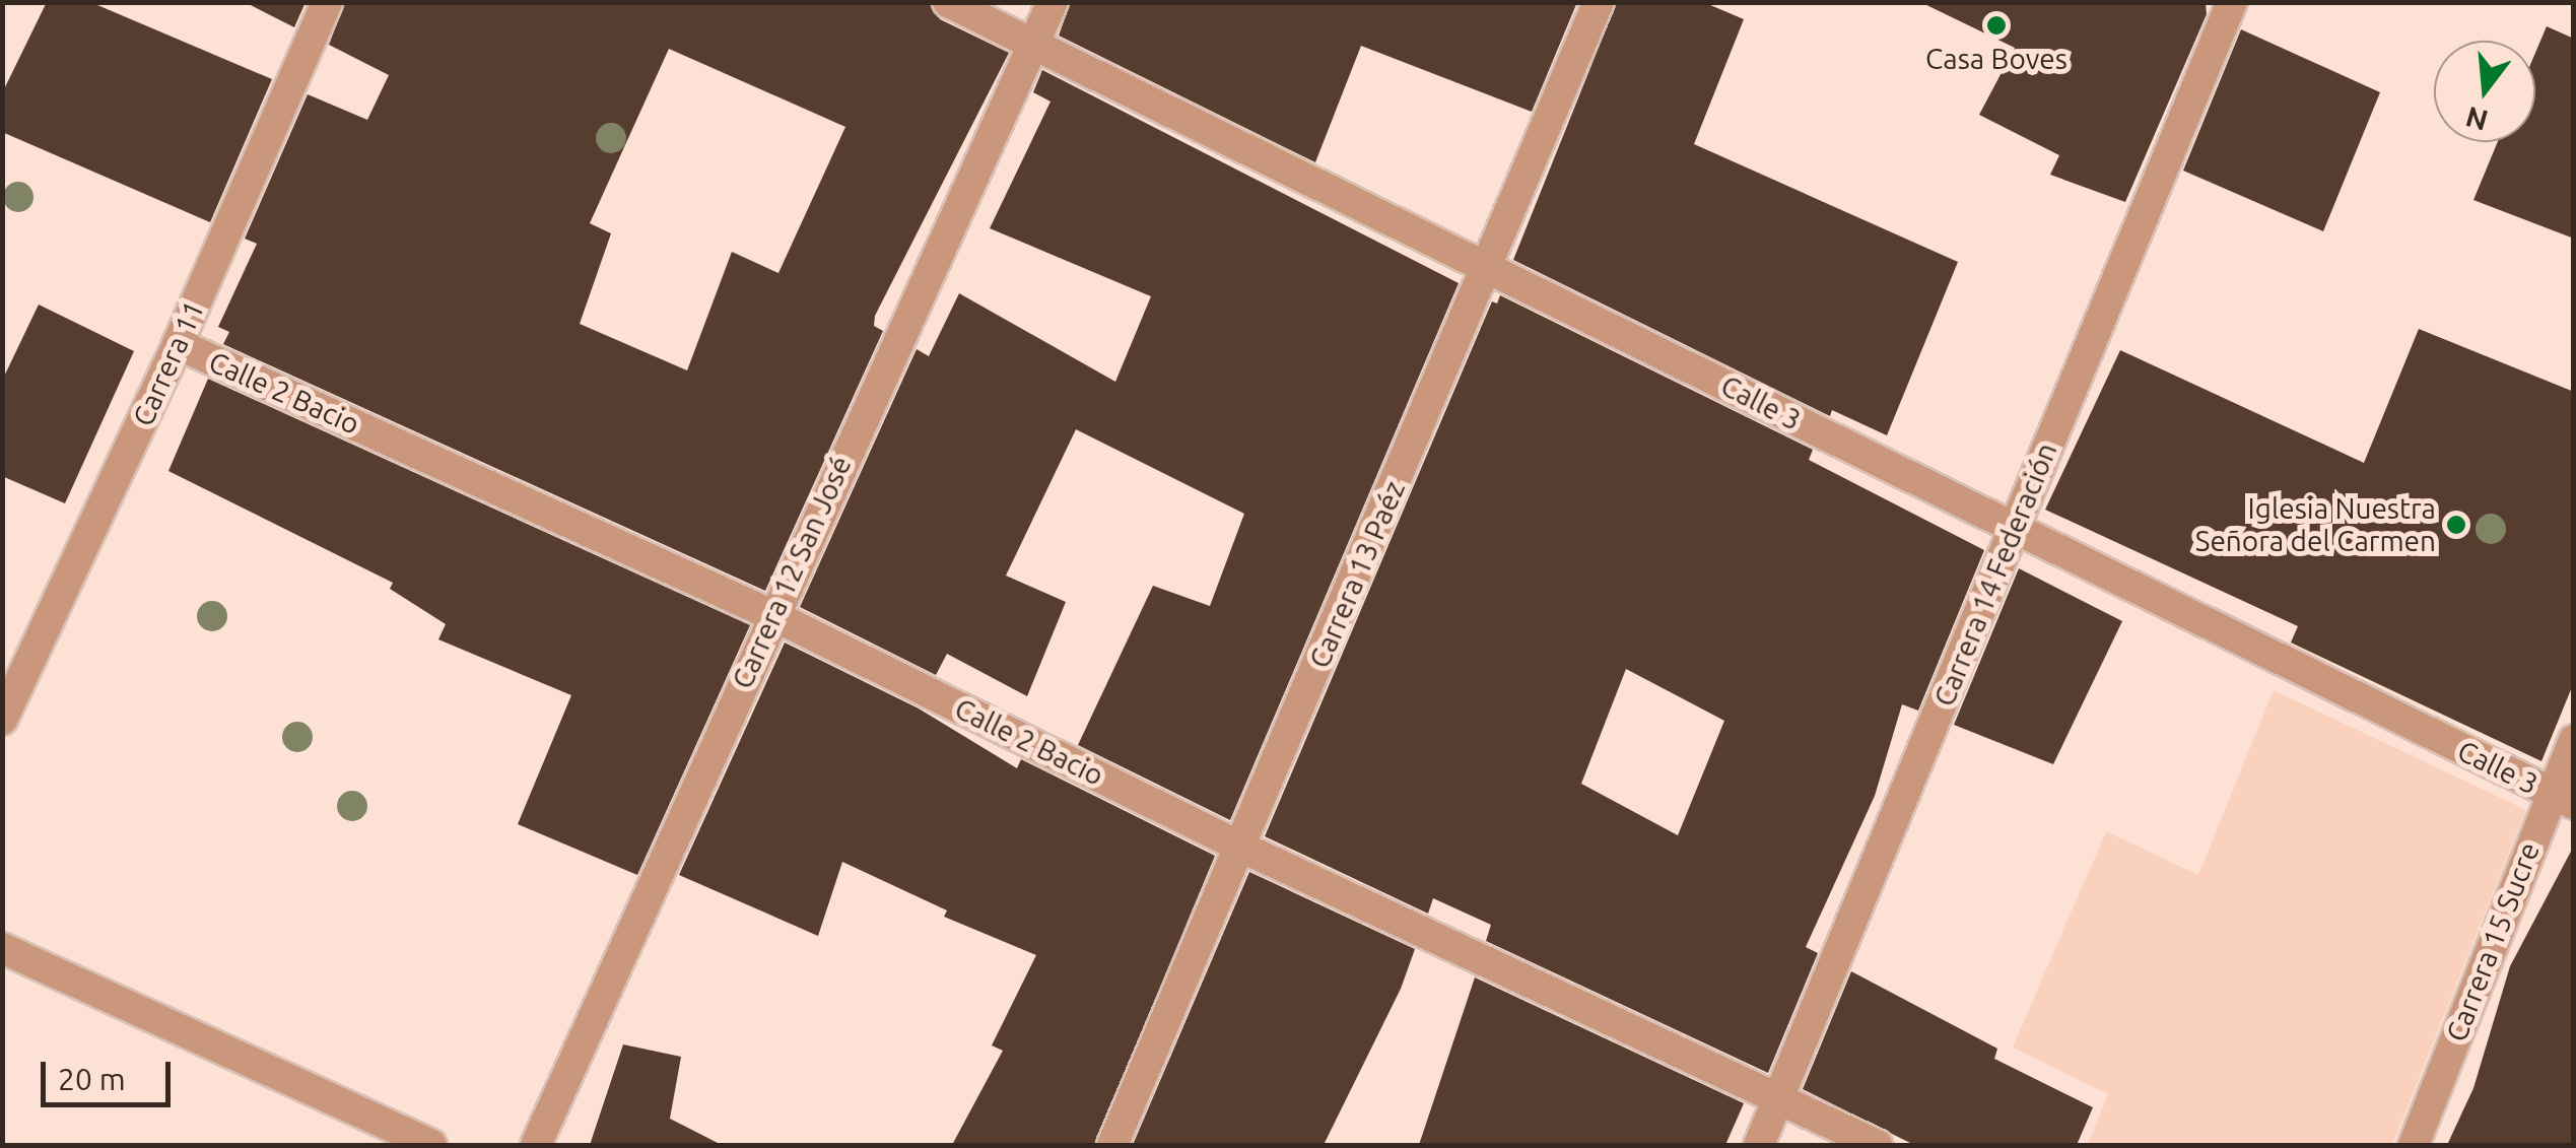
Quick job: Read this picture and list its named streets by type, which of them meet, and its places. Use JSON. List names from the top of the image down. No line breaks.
{"streets":{"street":["Carrera 11","Calle 2 Bacio","Calle 3","Carrera 12 San José","Carrera 13 Paéz","Carrera 14 Federación","Carrera 15 Sucre"]},"crossings":[["Carrera 11","Calle 2 Bacio"],["Calle 2 Bacio","Carrera 12 San José"],["Calle 2 Bacio","Carrera 13 Paéz"],["Calle 2 Bacio","Carrera 14 Federación"],["Calle 3","Carrera 12 San José"],["Calle 3","Carrera 13 Paéz"],["Calle 3","Carrera 14 Federación"],["Calle 3","Carrera 15 Sucre"]],"places":["Casa Boves","Iglesia Nuestra Señora del Carmen"],"scale_bar":"20 m","north":"bottom"}
